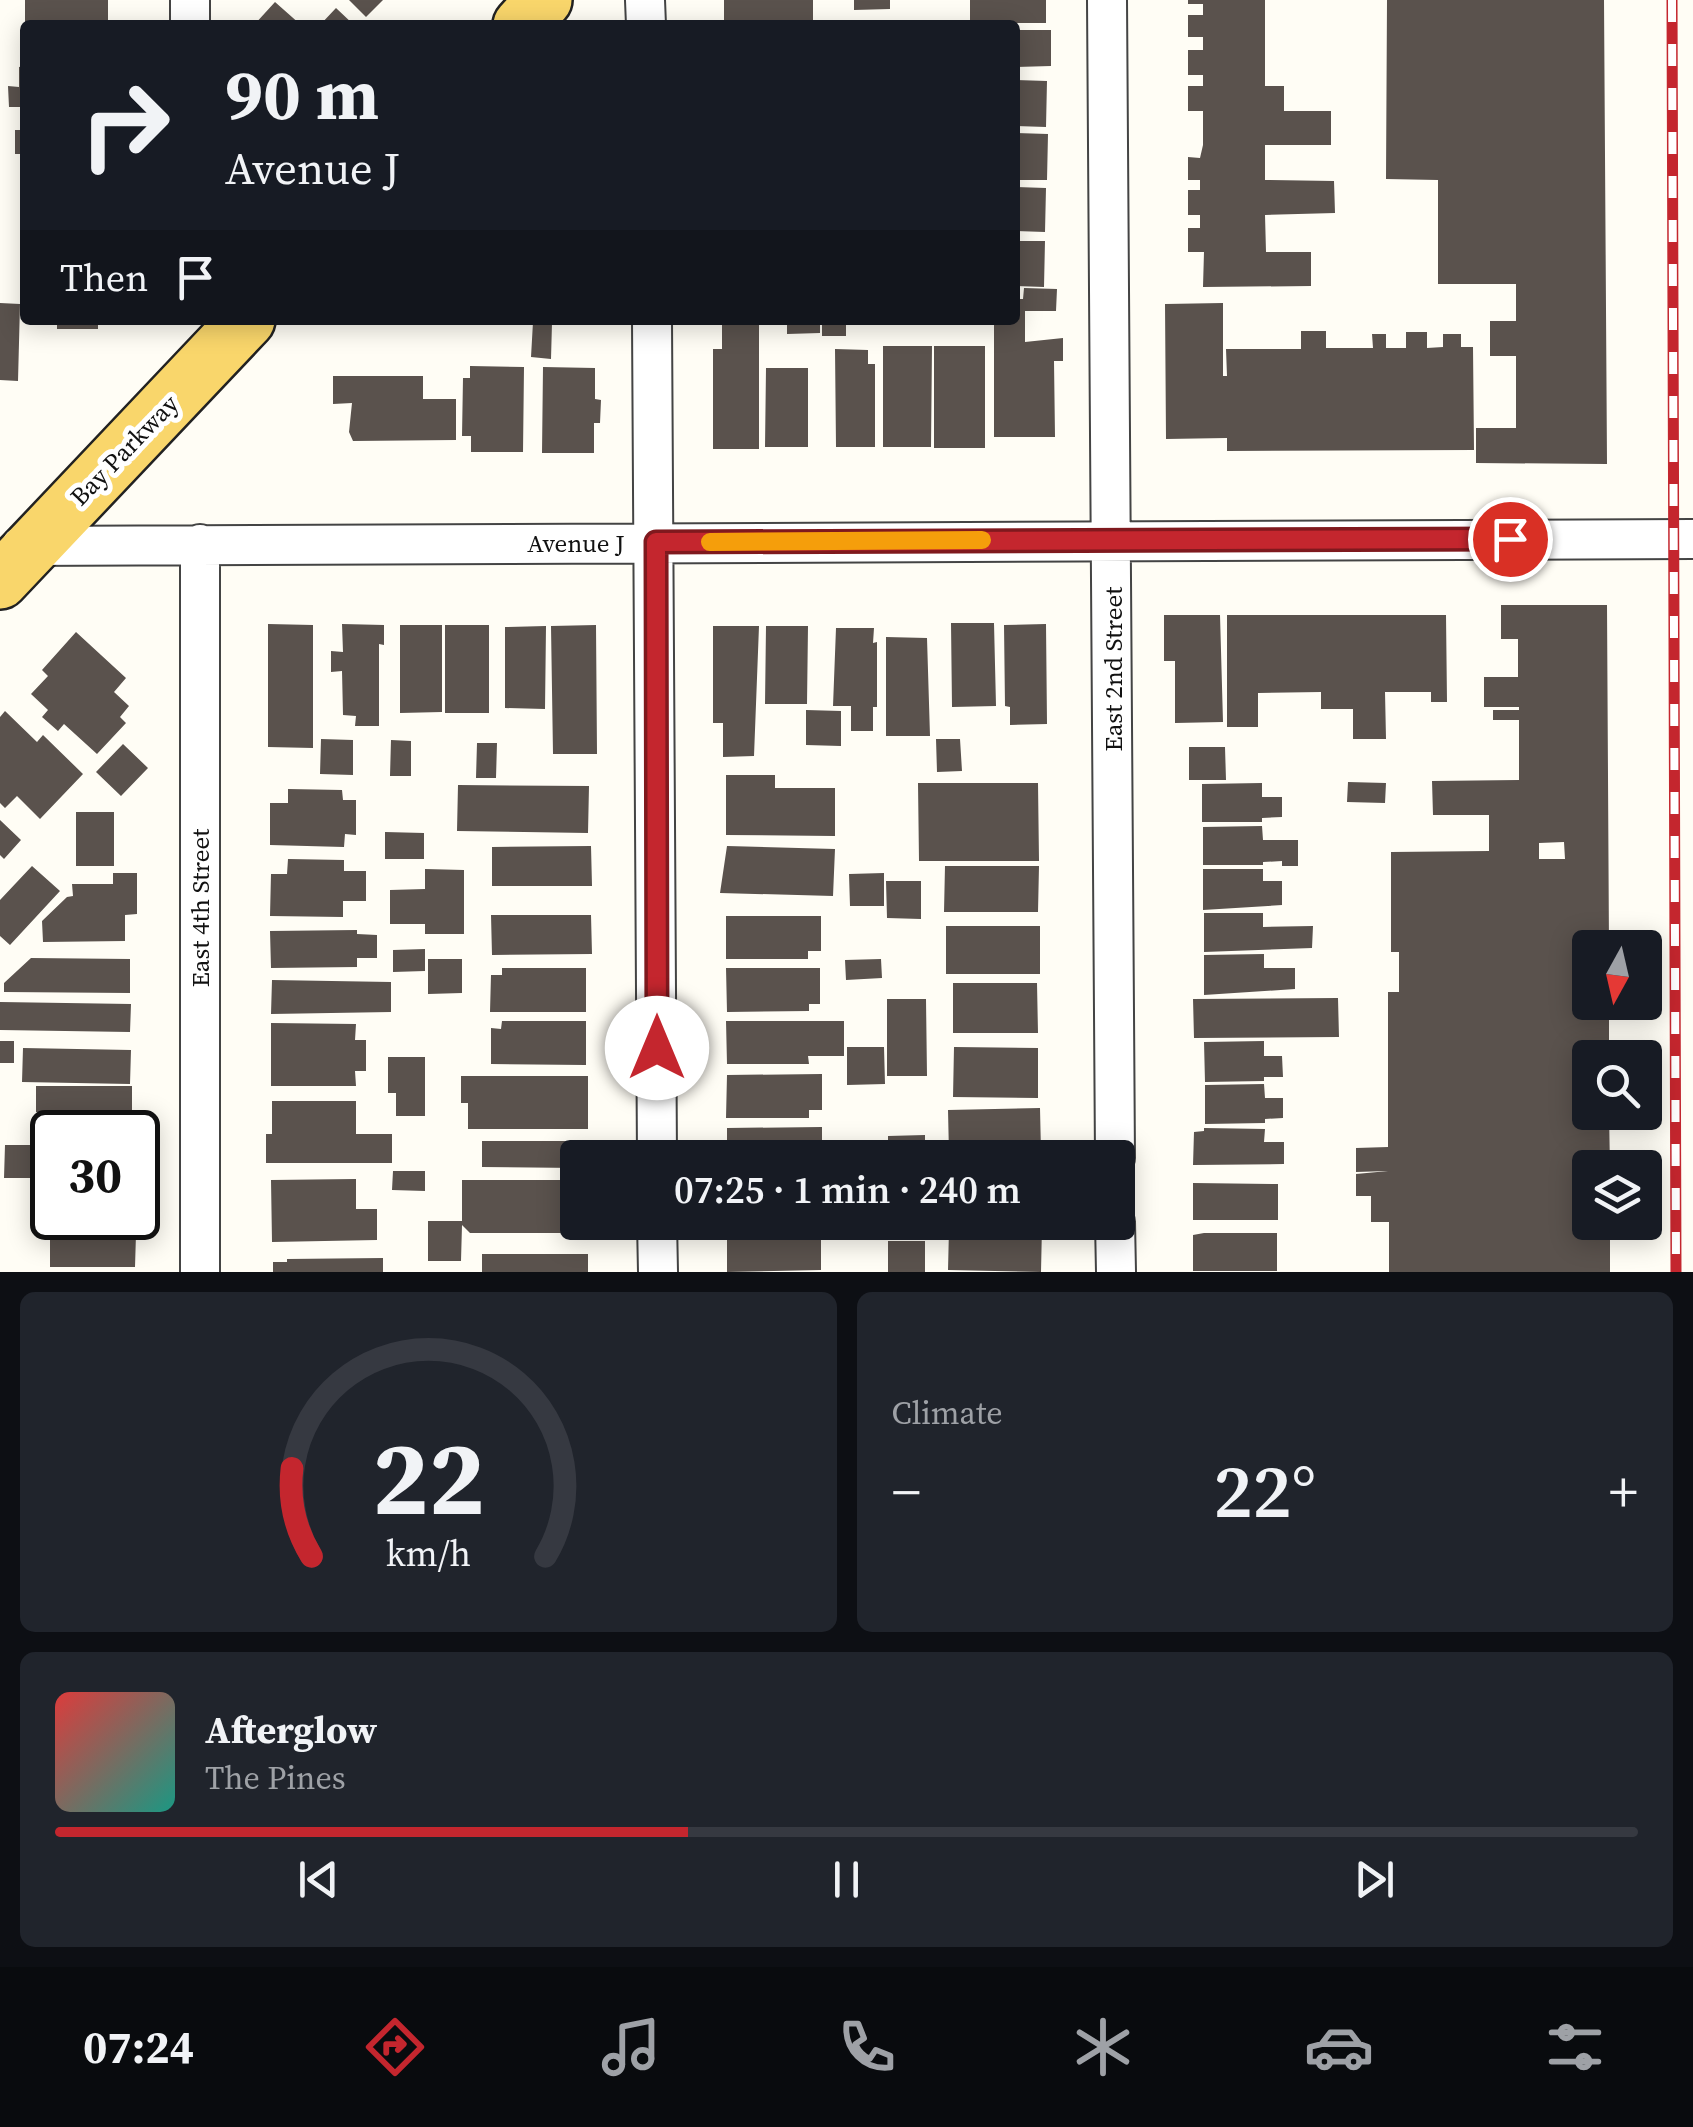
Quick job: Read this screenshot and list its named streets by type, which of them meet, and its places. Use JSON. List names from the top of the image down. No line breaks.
{"streets":{"main road":["Bay Parkway"],"street":["Avenue J","East 2nd Street","East 4th Street"]},"crossings":[["Bay Parkway","Avenue J"],["Avenue J","East 2nd Street"],["Avenue J","East 4th Street"]],"north":"bottom","page":{"turn":["90 m","Avenue J"],"then":"Then","limit":"30","trip":"07:25 · 1 min · 240 m","tile":"Climate","heat":["−","22°","+"],"song":["Afterglow","The Pines"],"tabs":"07:24","gauge":["22","km/h"]}}
